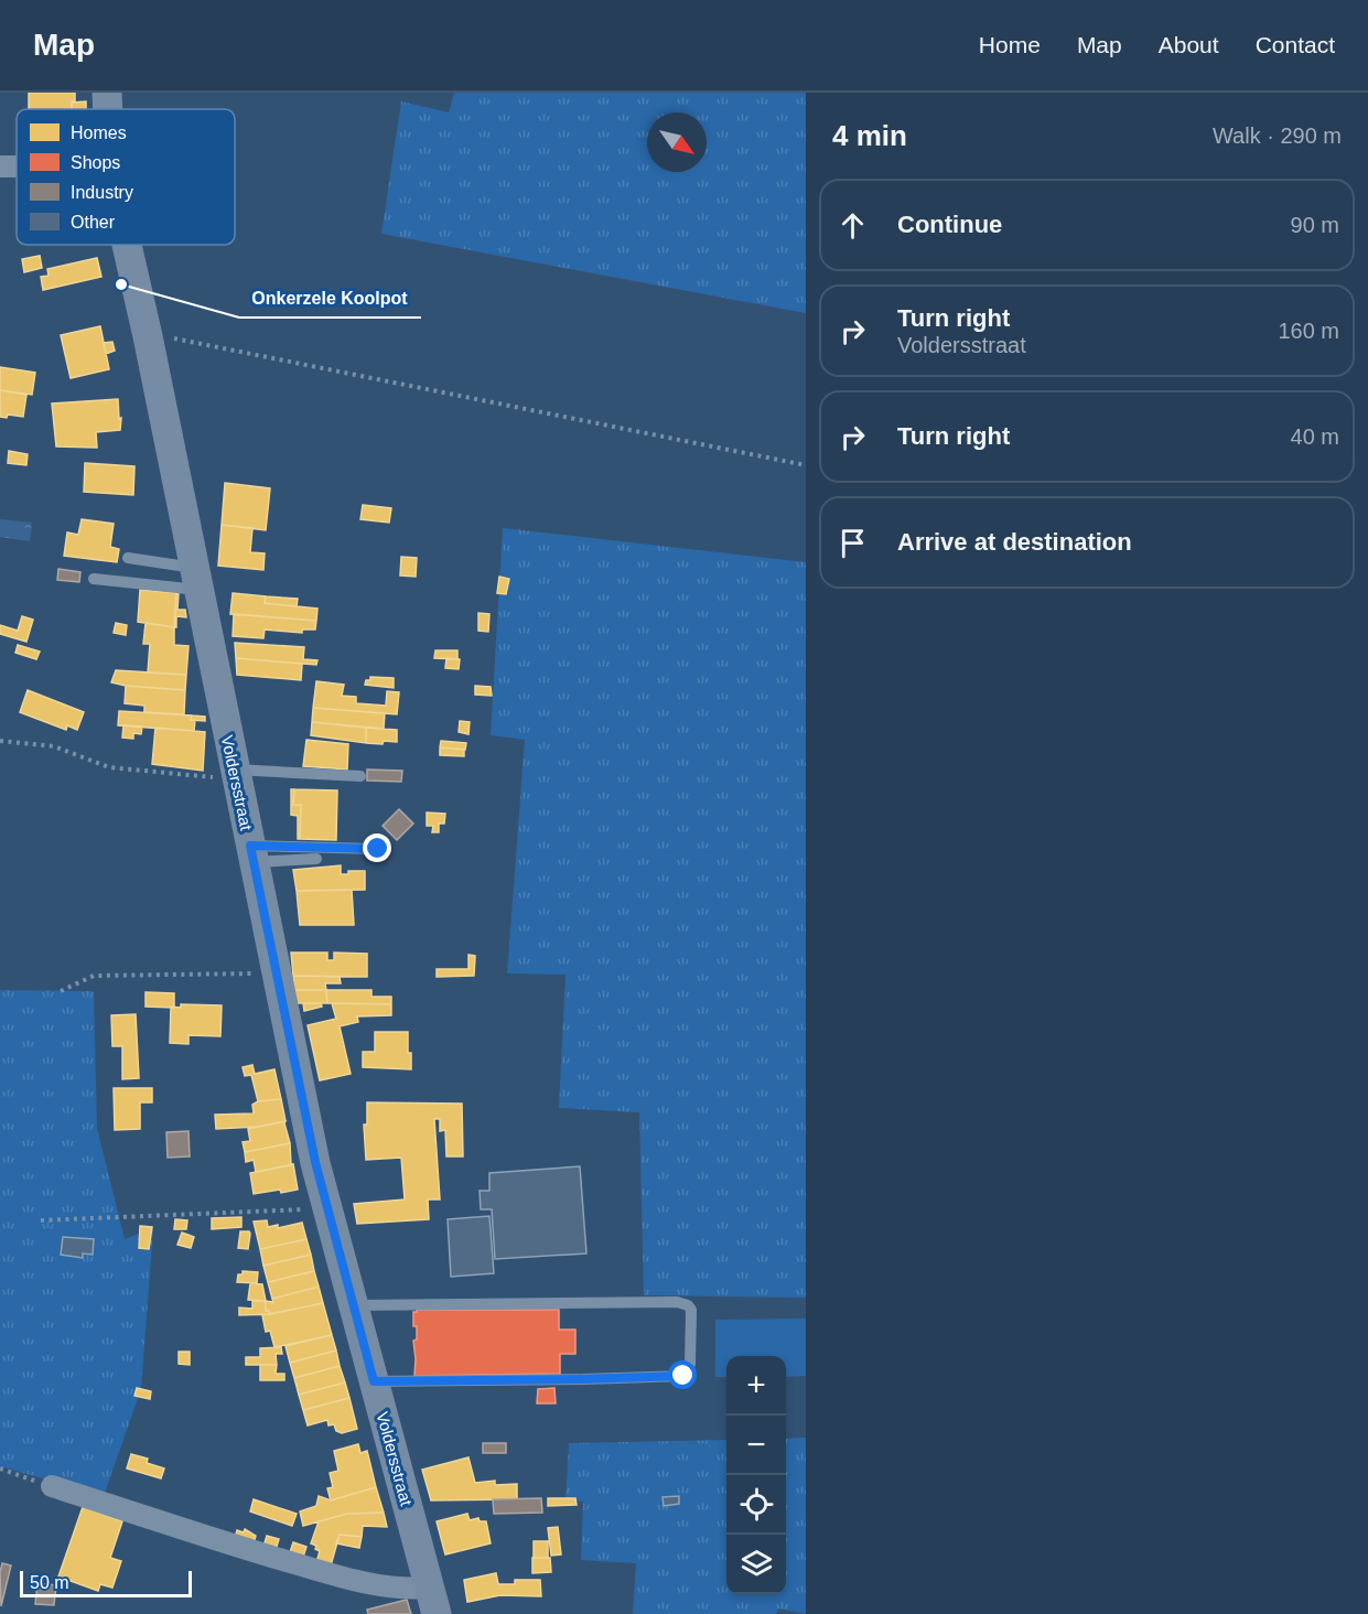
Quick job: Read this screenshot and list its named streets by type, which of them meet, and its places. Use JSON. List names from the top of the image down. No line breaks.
{"streets":{"street":["Voldersstraat"]},"places":["Onkerzele Koolpot"],"legend":["Homes","Shops","Industry","Other"],"scale_bar":"50 m","north":"bottom right","page":{"header":"Map","nav":["Home","Map","About","Contact"],"heading":["4 min","Walk · 290 m"],"list":[["Continue","90 m"],["Turn right","Voldersstraat","160 m"],["Turn right","40 m"],"Arrive at destination"],"map_buttons":["+","−"],"scale":"50 m"}}
